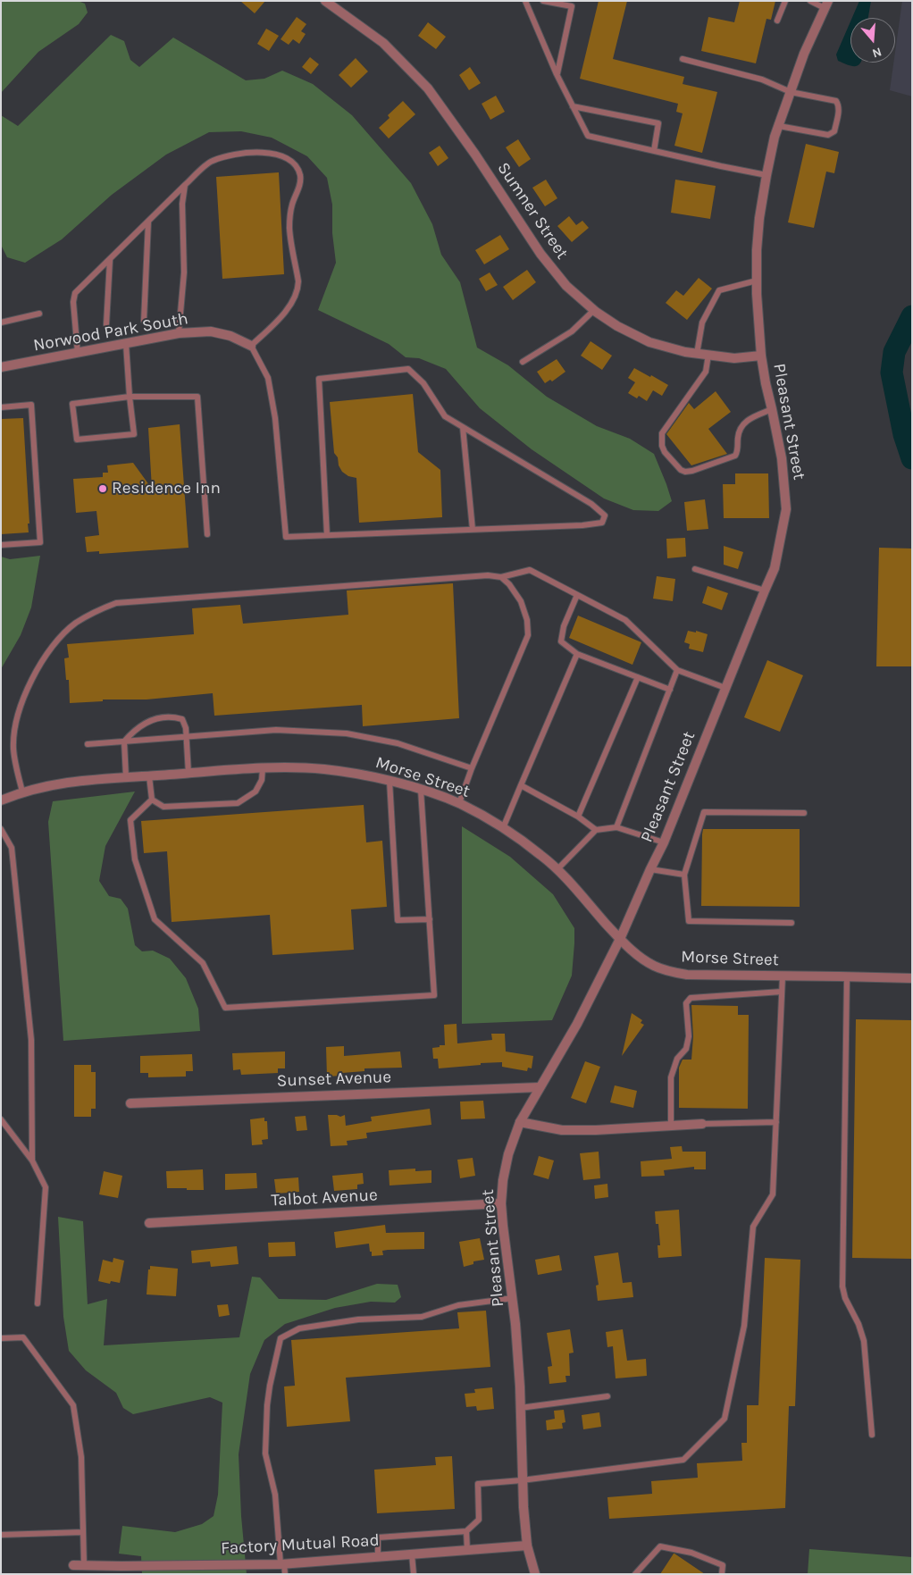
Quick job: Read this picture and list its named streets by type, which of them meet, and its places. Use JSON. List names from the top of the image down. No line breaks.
{"streets":{"street":["Sumner Street","Norwood Park South","Pleasant Street","Morse Street","Sunset Avenue","Talbot Avenue","Factory Mutual Road"]},"crossings":[["Sumner Street","Pleasant Street"],["Pleasant Street","Morse Street"],["Pleasant Street","Sunset Avenue"],["Pleasant Street","Talbot Avenue"],["Pleasant Street","Factory Mutual Road"]],"places":["Residence Inn"],"north":"bottom"}
